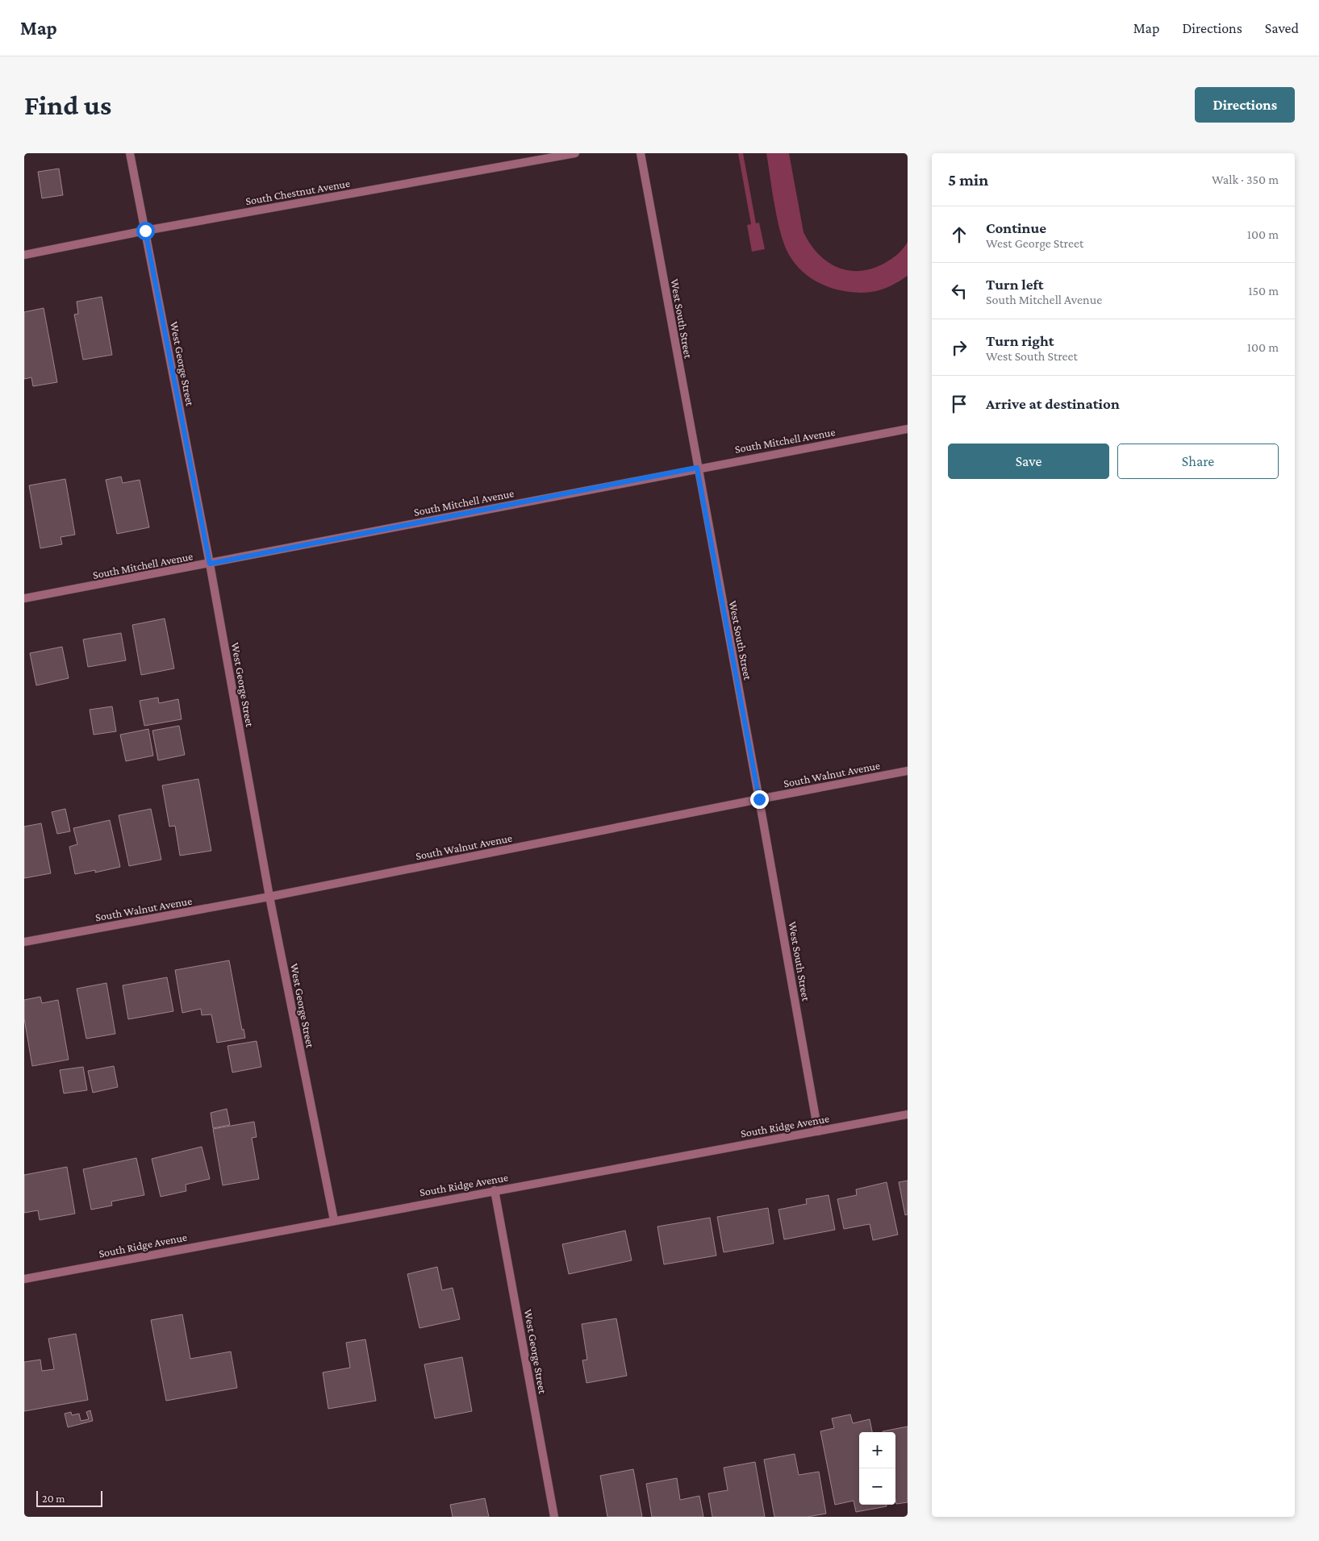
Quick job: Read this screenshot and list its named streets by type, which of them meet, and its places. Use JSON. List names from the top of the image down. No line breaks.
{"streets":{"street":["South Chestnut Avenue","West South Street","West George Street","South Mitchell Avenue","South Walnut Avenue","South Ridge Avenue"]},"crossings":[["South Chestnut Avenue","West George Street"],["West South Street","South Mitchell Avenue"],["West South Street","South Walnut Avenue"],["West South Street","South Ridge Avenue"],["West George Street","South Mitchell Avenue"],["West George Street","South Walnut Avenue"],["West George Street","South Ridge Avenue"]],"scale_bar":"20 m","page":{"header":"Map","nav":["Map","Directions","Saved"],"buttons":["Directions",["Save","Share"]],"title":"Find us","heading":["5 min","Walk · 350 m"],"list":[["Continue","West George Street","100 m"],["Turn left","South Mitchell Avenue","150 m"],["Turn right","West South Street","100 m"],"Arrive at destination"],"map_buttons":["+","−"],"scale":"20 m"}}
